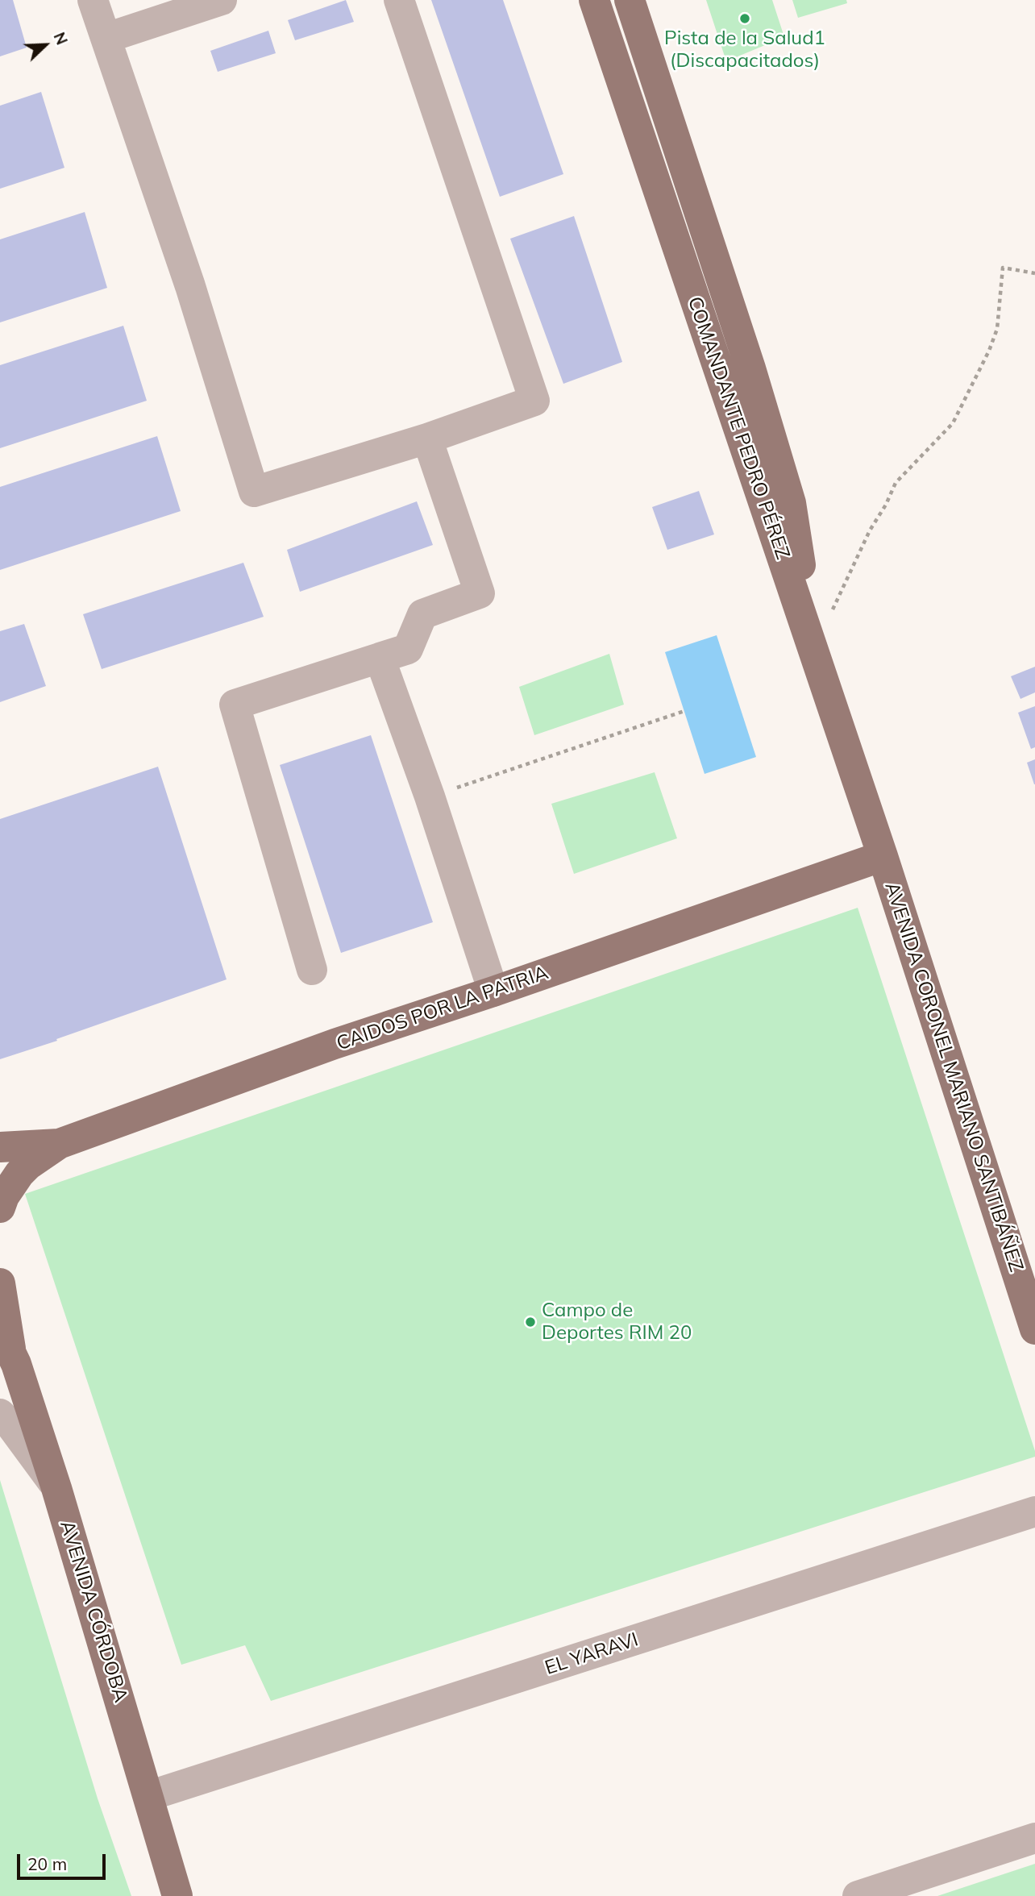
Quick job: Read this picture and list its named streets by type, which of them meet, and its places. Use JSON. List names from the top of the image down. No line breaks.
{"streets":{"main road":["COMANDANTE PEDRO PÉREZ","CAIDOS POR LA PATRIA","AVENIDA CORONEL MARIANO SANTIBÁÑEZ","AVENIDA CÓRDOBA"],"street":["EL YARAVI"]},"crossings":[["COMANDANTE PEDRO PÉREZ","CAIDOS POR LA PATRIA"],["COMANDANTE PEDRO PÉREZ","AVENIDA CORONEL MARIANO SANTIBÁÑEZ"],["CAIDOS POR LA PATRIA","AVENIDA CORONEL MARIANO SANTIBÁÑEZ"],["AVENIDA CÓRDOBA","EL YARAVI"]],"places":["Pista de la Salud1 (Discapacitados)","Campo de Deportes RIM 20"],"scale_bar":"20 m","north":"top right"}
